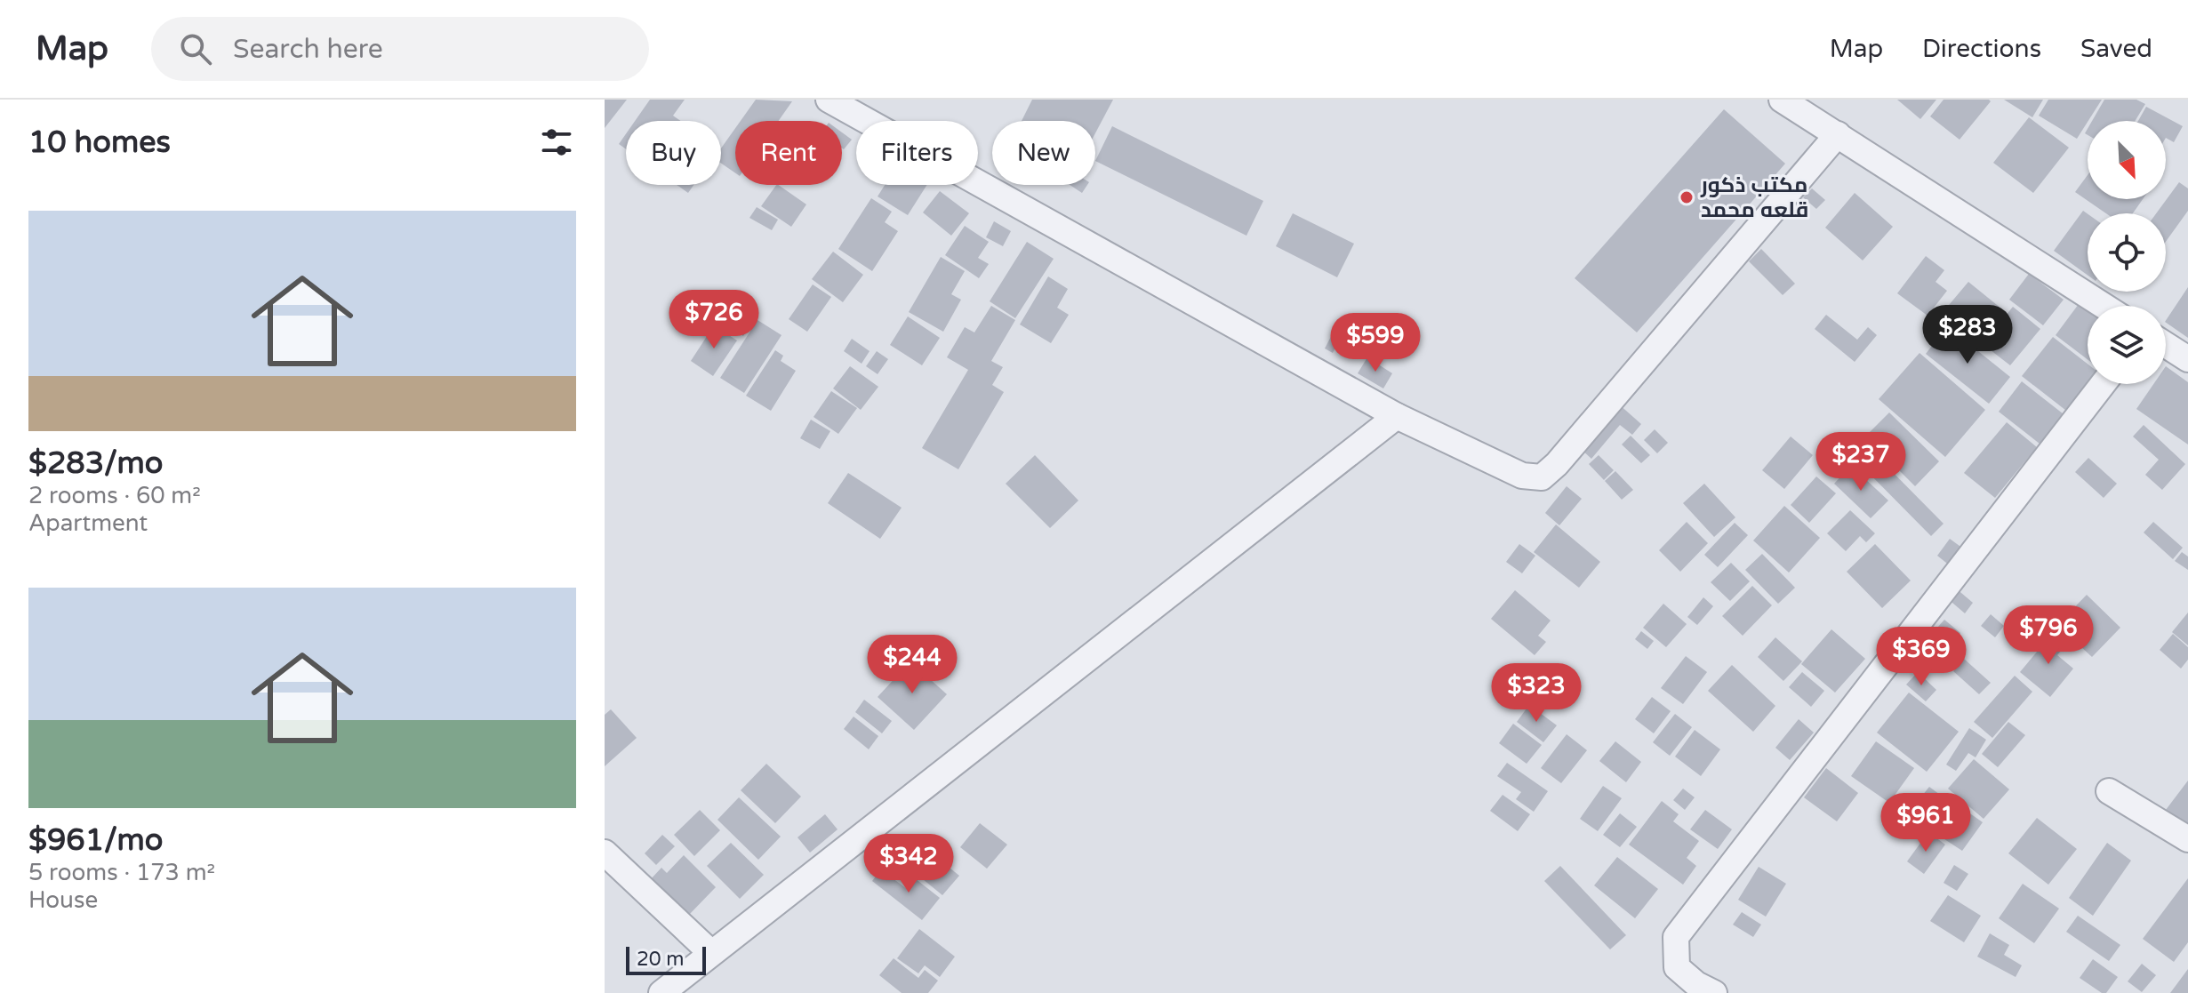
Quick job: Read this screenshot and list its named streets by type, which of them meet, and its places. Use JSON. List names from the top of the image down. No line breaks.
{"places":["مکتب ذکور قلعه محمد"],"scale_bar":"20 m","north":"bottom right","page":{"header":"Map","search":"Search here","nav":["Map","Directions","Saved"],"heading":"10 homes","chip":["Buy","Rent","Filters","New"],"list":[{"name":"$283/mo","note":"2 rooms · 60 m² · Apartment"},{"name":"$961/mo","note":"5 rooms · 173 m² · House"}],"price":["$726","$283","$599","$237","$796","$369","$244","$323","$961","$342"],"scale":"20 m"}}
